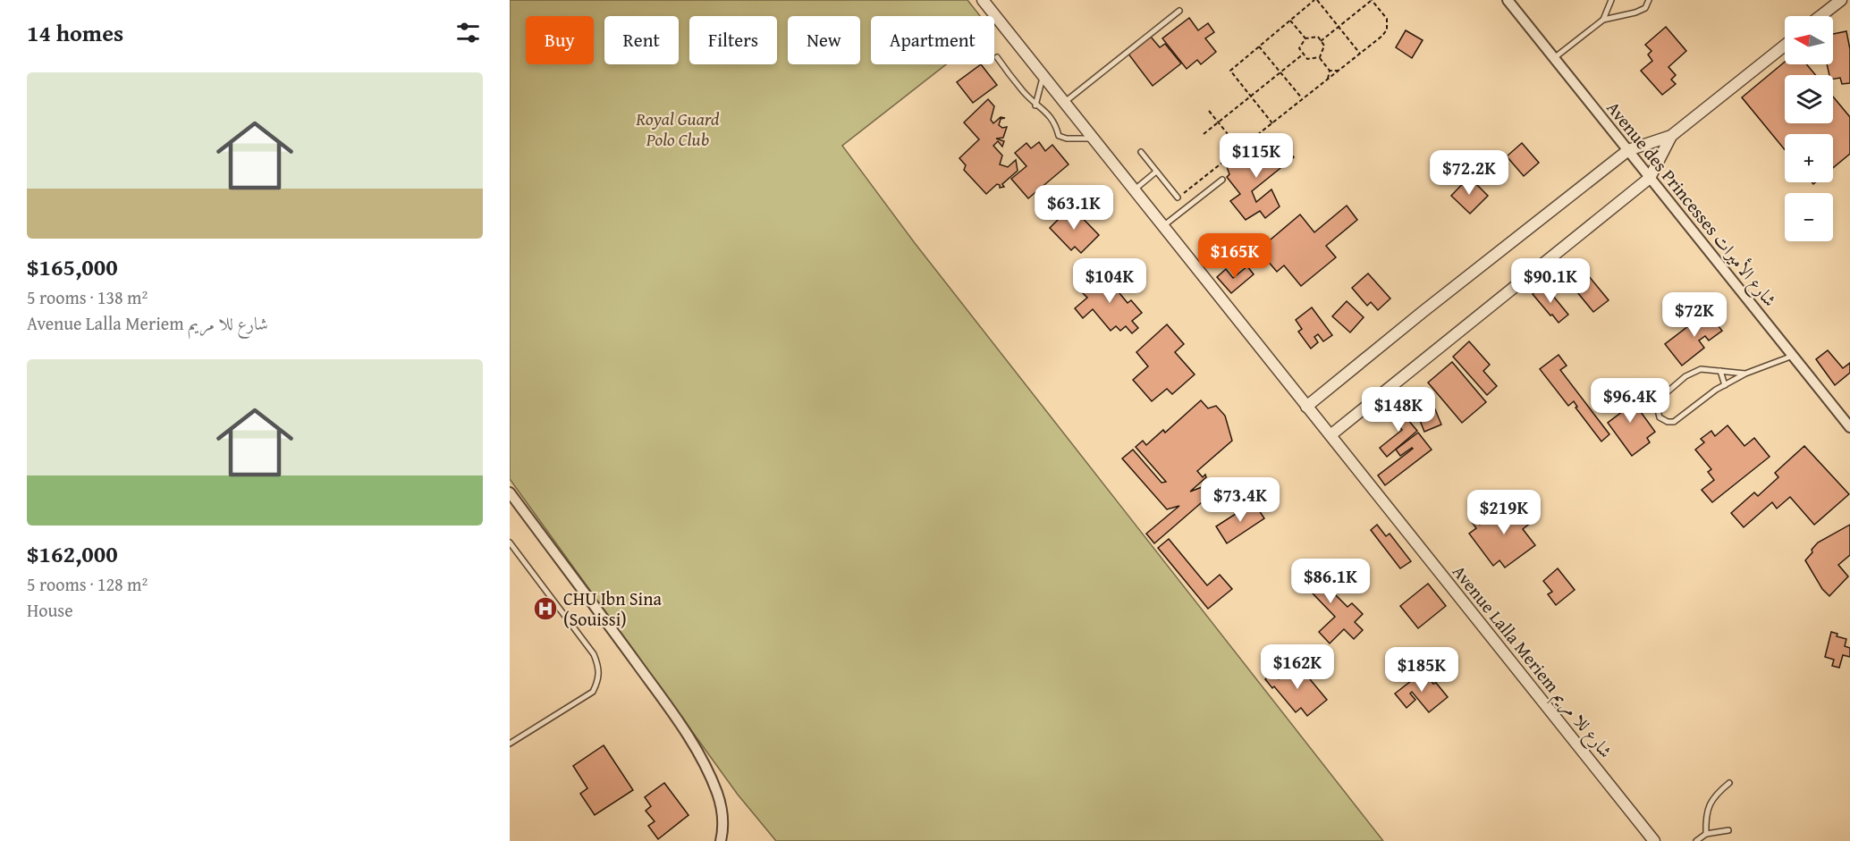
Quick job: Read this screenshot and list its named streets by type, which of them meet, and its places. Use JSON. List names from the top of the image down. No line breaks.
{"streets":{"street":["Avenue des Princesses شارع الأميرات","Avenue Lalla Meriem شارع للا مريم"]},"parks":["Royal Guard Polo Club"],"places":{"hospital":["CHU Ibn Sina (Souissi)"]},"north":"left","page":{"heading":"14 homes","map_buttons":["+","−"],"chip":["Buy","Rent","Filters","New","Apartment"],"list":[{"name":"$165,000","note":"5 rooms · 138 m² · Avenue Lalla Meriem شارع للا مريم"},{"name":"$162,000","note":"5 rooms · 128 m² · House"}],"price":["$115K","$72.2K","$63.1K","$165K","$104K","$90.1K","$72K","$96.4K","$148K","$73.4K","$219K","$86.1K","$162K","$185K"]}}
